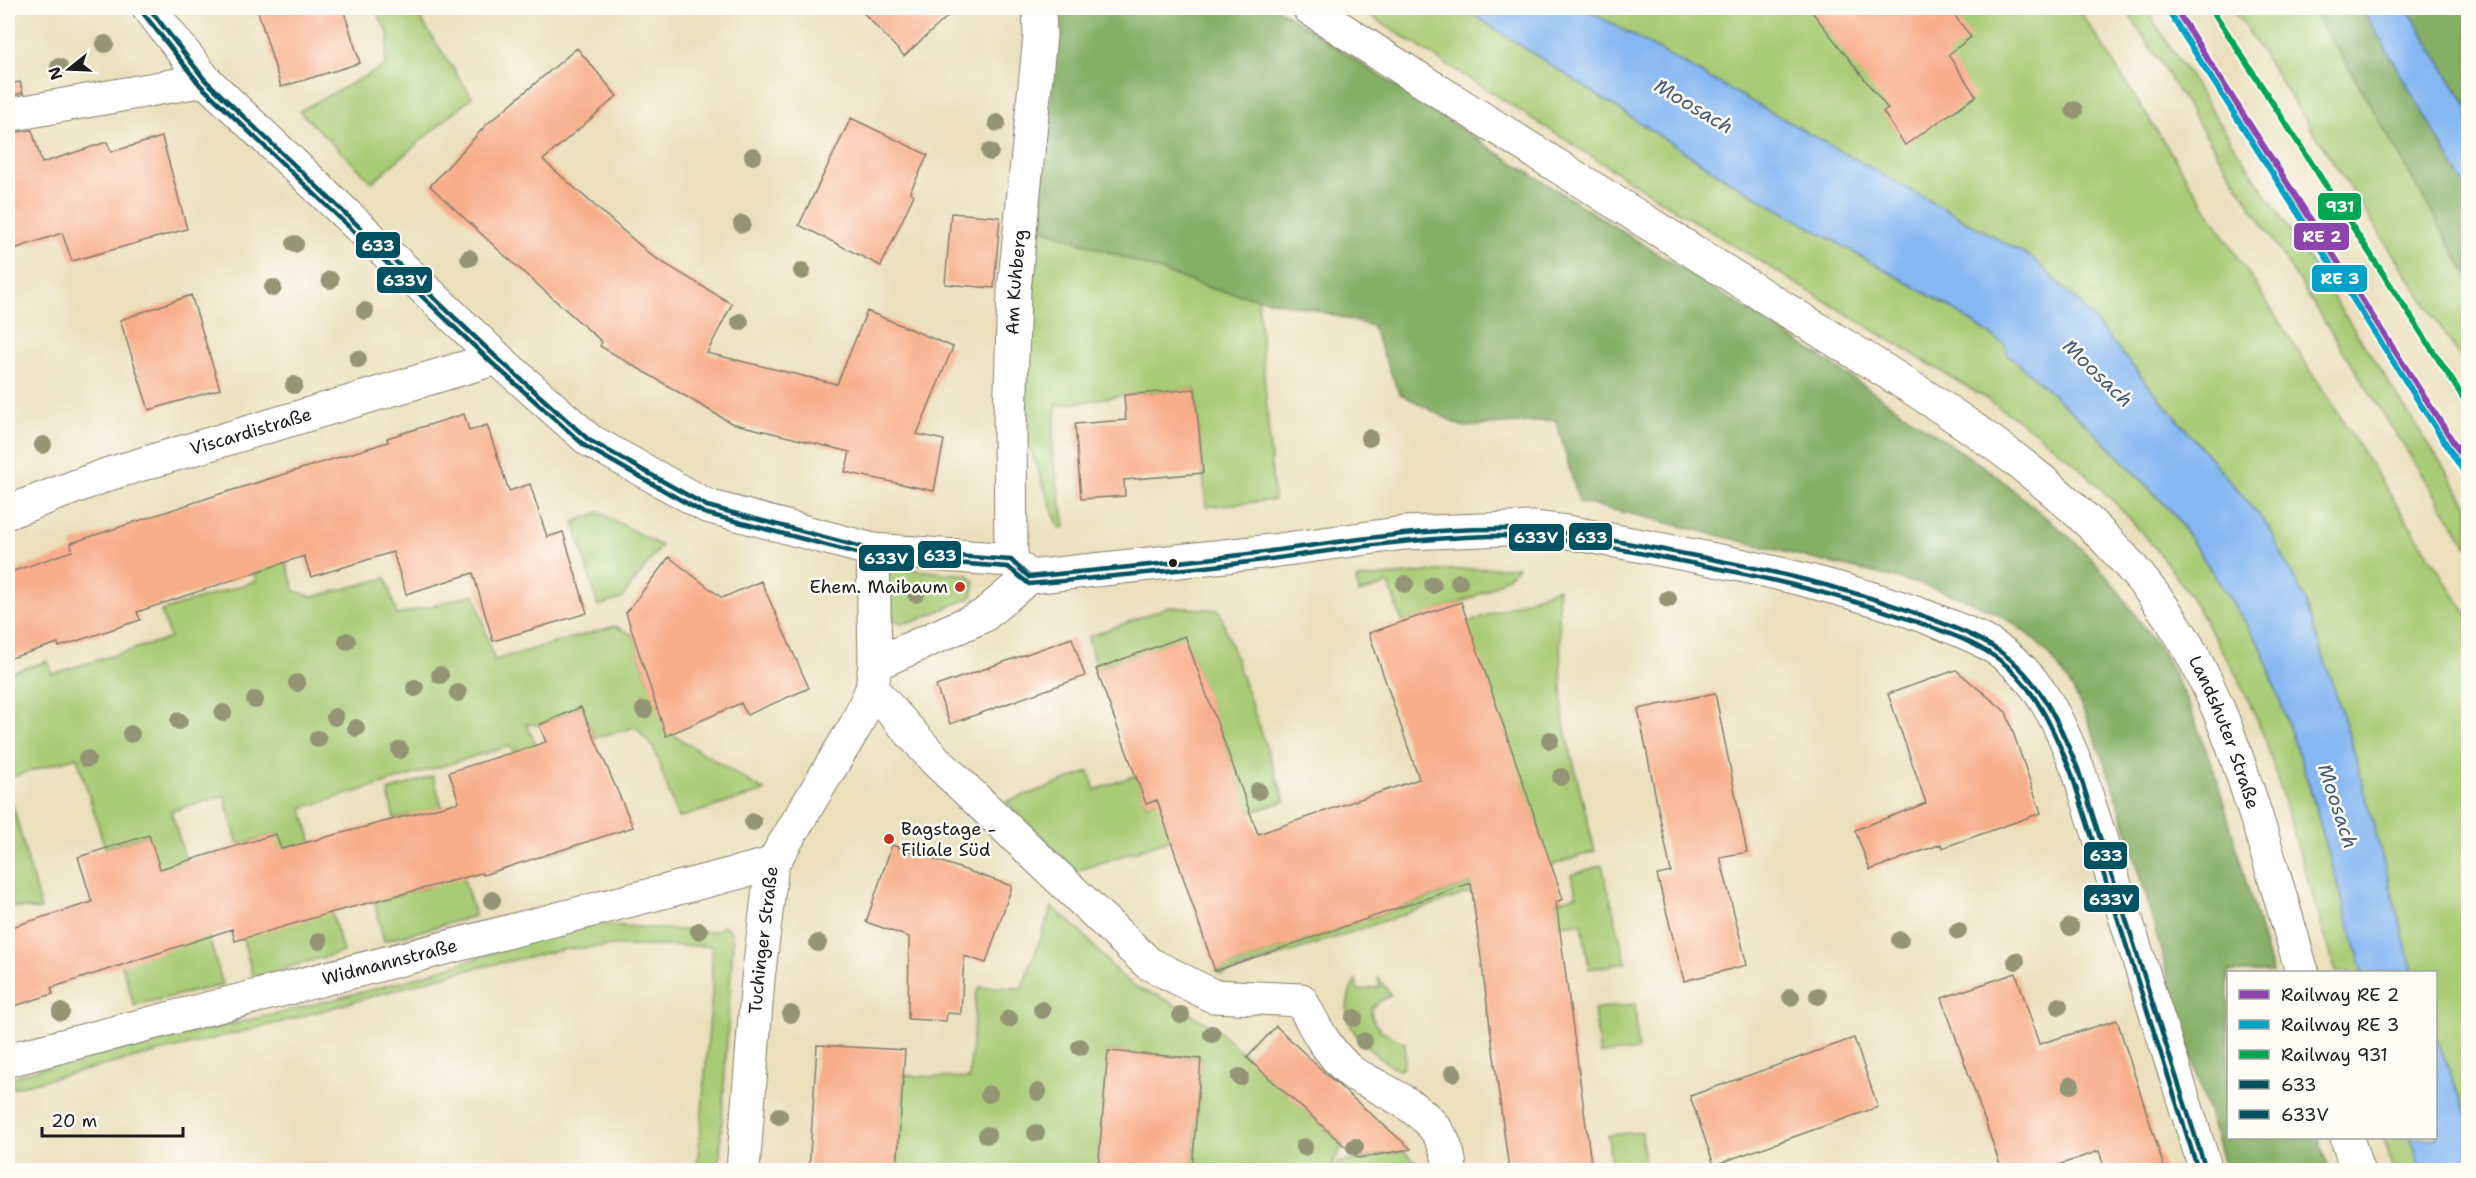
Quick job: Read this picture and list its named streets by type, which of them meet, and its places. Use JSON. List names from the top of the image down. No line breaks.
{"streets":{"street":["Am Kuhberg","Viscardistraße","Landshuter Straße","Tuchinger Straße","Widmannstraße"]},"crossings":[["Tuchinger Straße","Widmannstraße"]],"water":["Moosach"],"places":["Ehem. Maibaum","Bagstage - Filiale Süd"],"lines":["rail line 931","transit line 633","transit line 633V"],"legend":["Railway RE 2","Railway RE 3","Railway 931","633","633V"],"scale_bar":"20 m","north":"left"}
